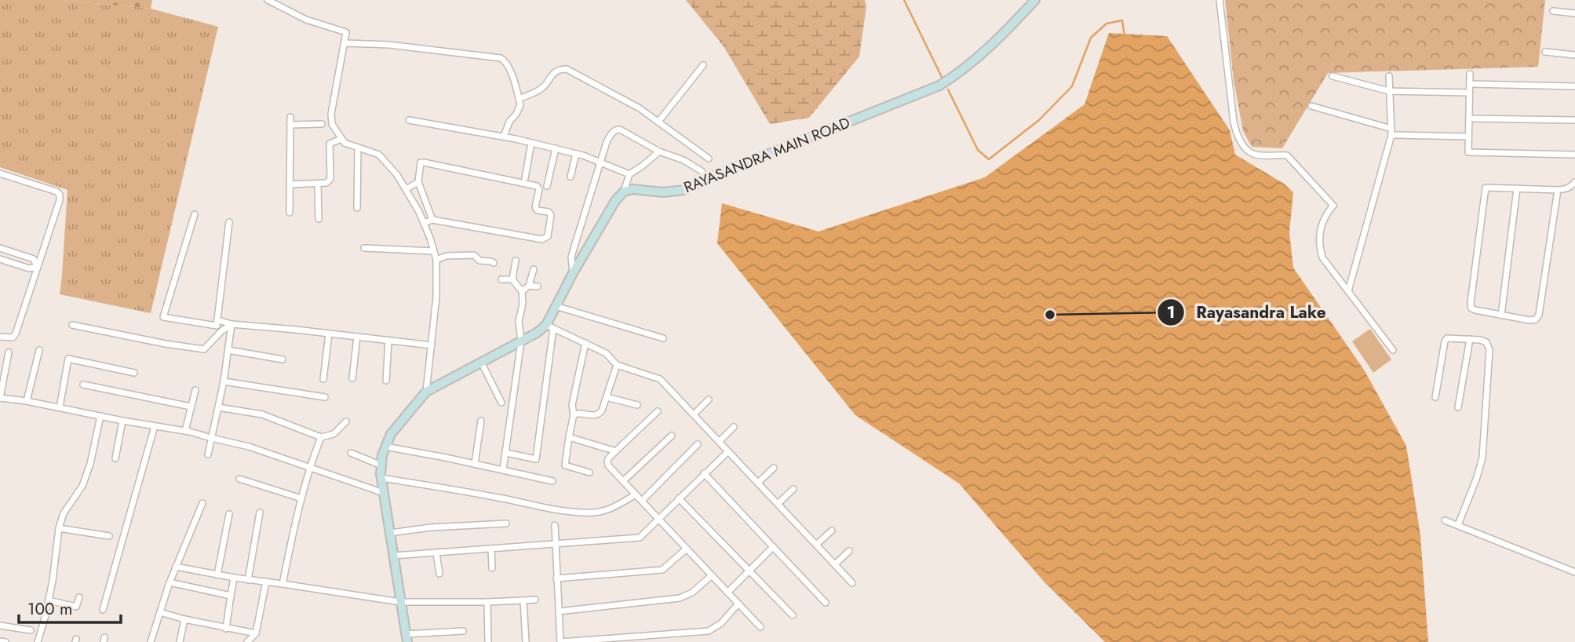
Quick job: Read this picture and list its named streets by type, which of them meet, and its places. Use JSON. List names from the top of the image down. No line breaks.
{"streets":{"street":["RAYASANDRA MAIN ROAD"]},"places":["Rayasandra Lake"],"scale_bar":"100 m"}
